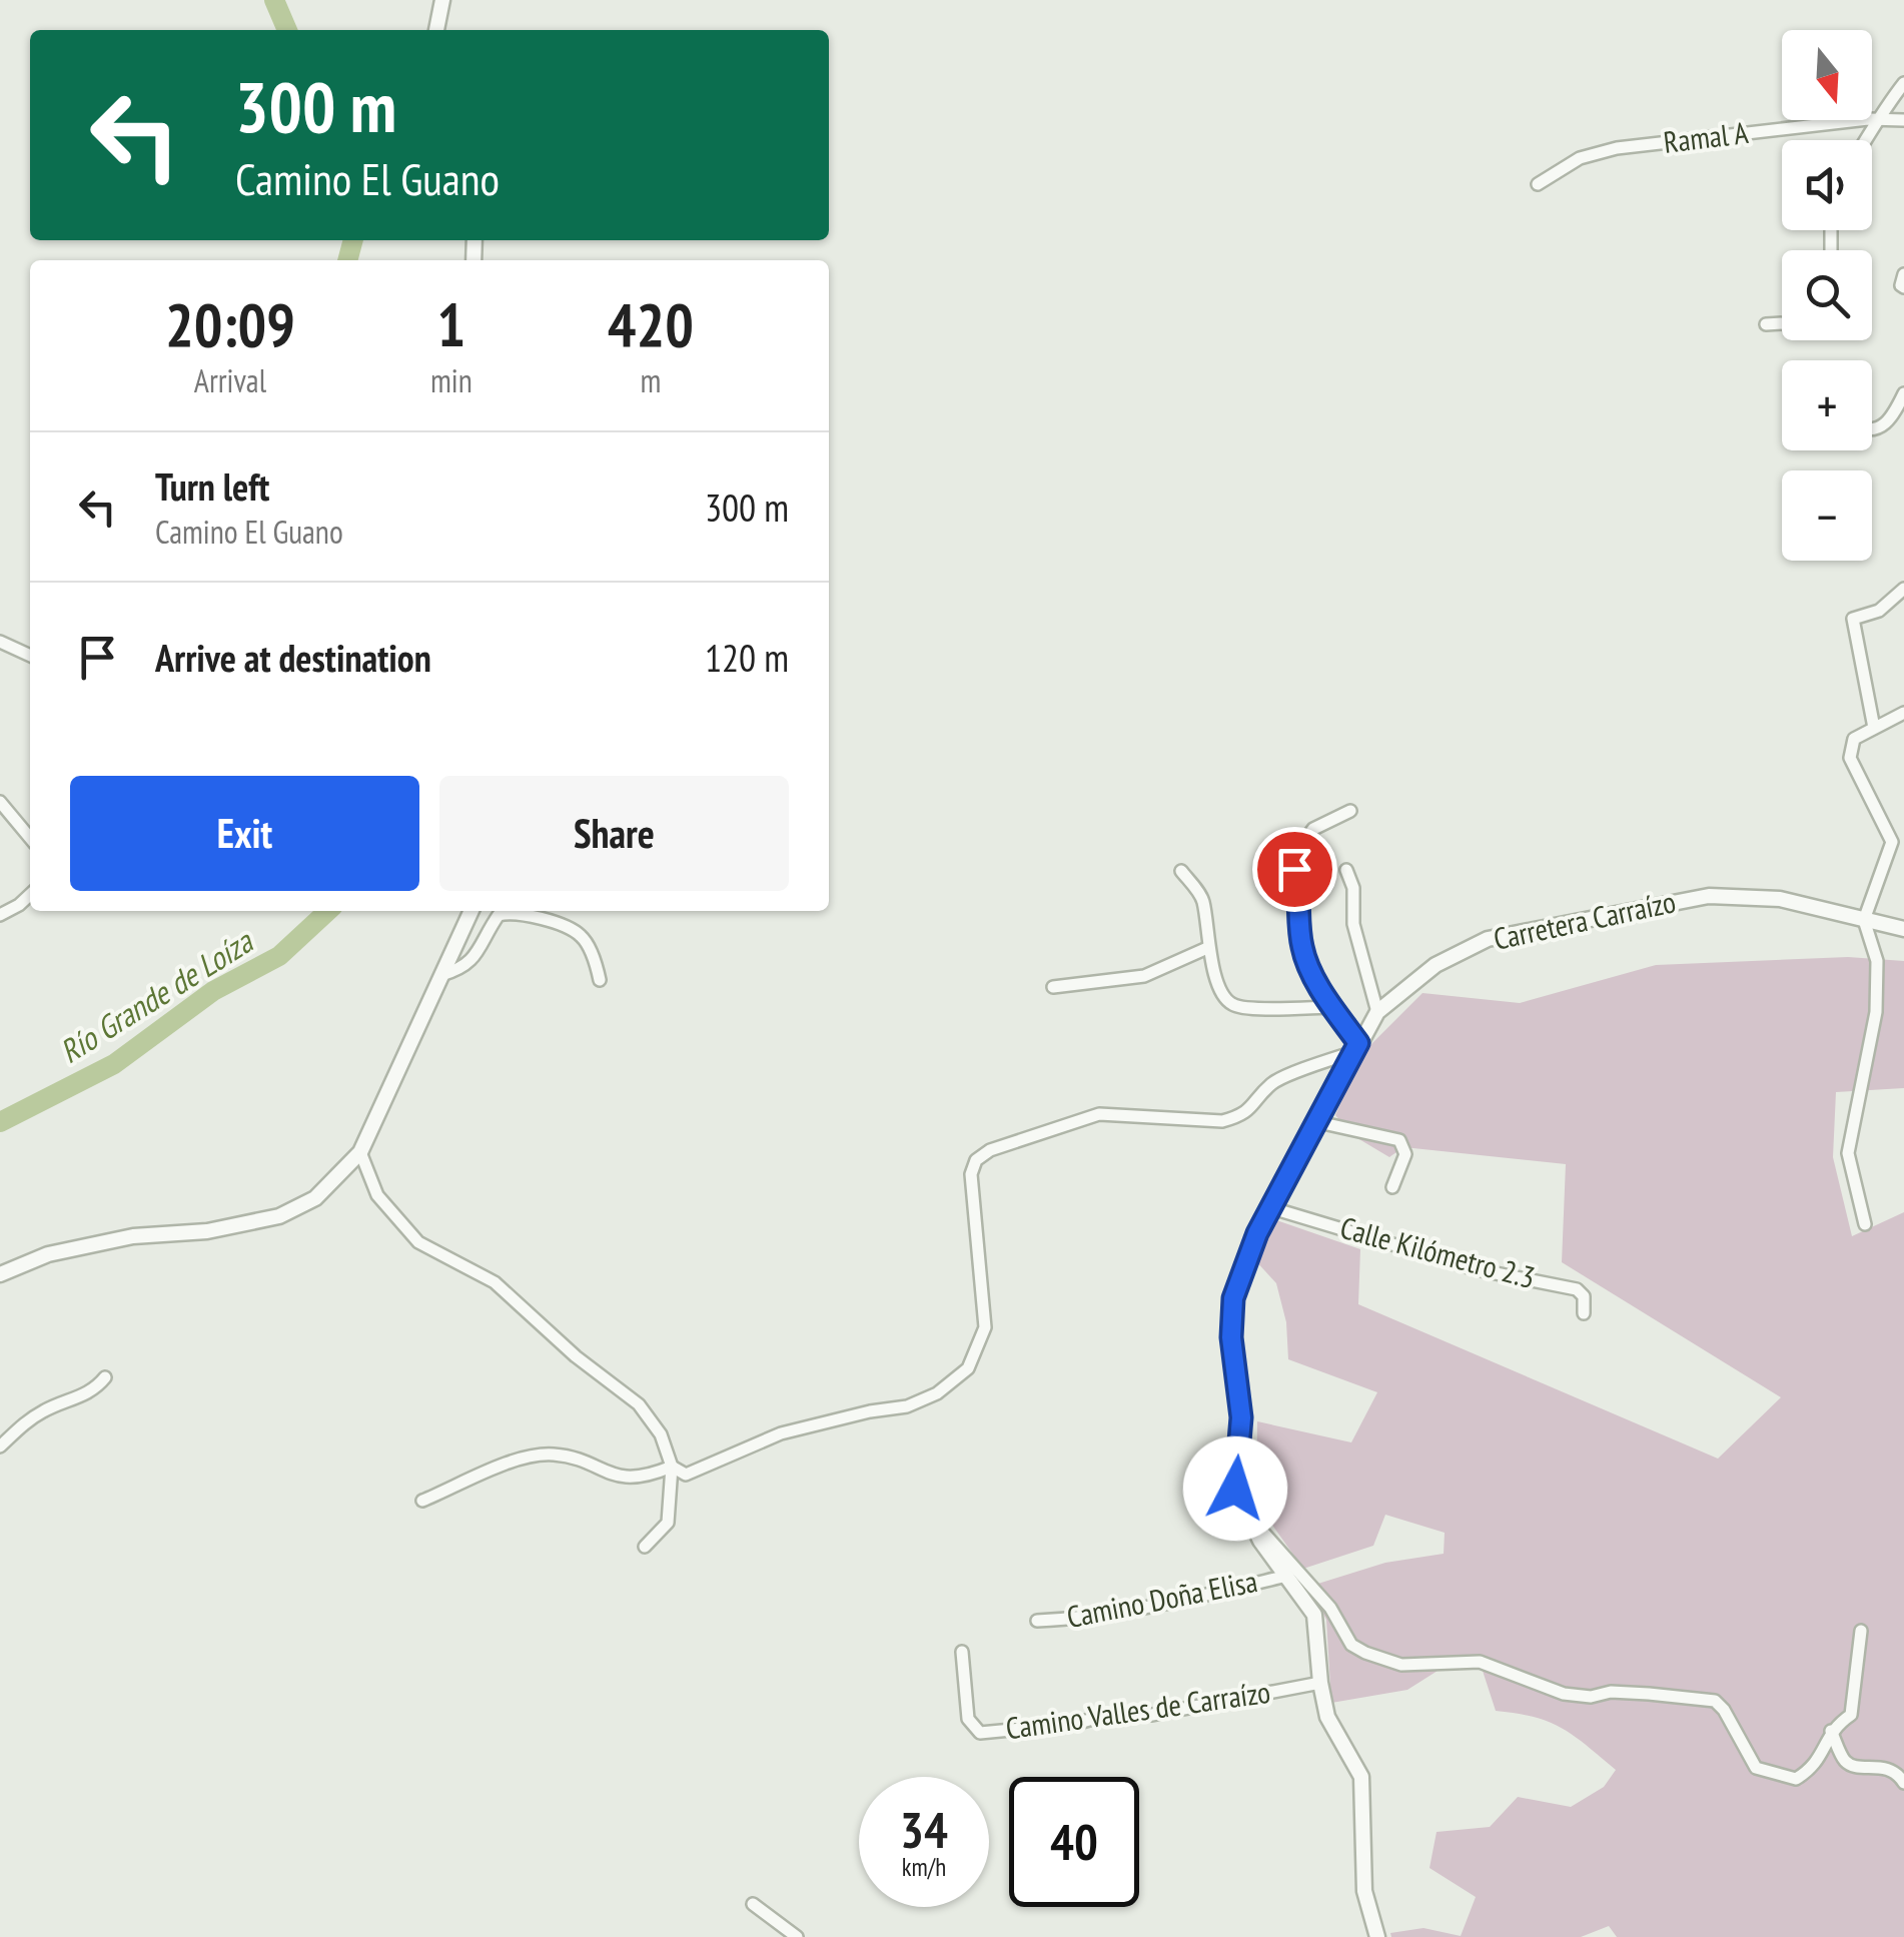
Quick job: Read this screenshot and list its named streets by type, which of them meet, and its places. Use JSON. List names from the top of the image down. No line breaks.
{"streets":{"street":["Ramal A","Carretera Carraízo","Calle Kilómetro 2.3","Camino Doña Elisa","Camino Valles de Carraízo"]},"crossings":[["Carretera Carraízo","Calle Kilómetro 2.3"],["Carretera Carraízo","Camino Doña Elisa"],["Carretera Carraízo","Camino Valles de Carraízo"]],"water":["Río Grande de Loíza"],"north":"bottom","page":{"map_buttons":["+","−"],"turn":["300 m","Camino El Guano"],"eta":["20:09","Arrival","1","min","420","m"],"list":[{"name":"Turn left","note":"Camino El Guano","value":"300 m"},{"name":"Arrive at destination","value":"120 m"}],"buttons":["Exit","Share"],"speed":"34 km/h","limit":"40"}}
